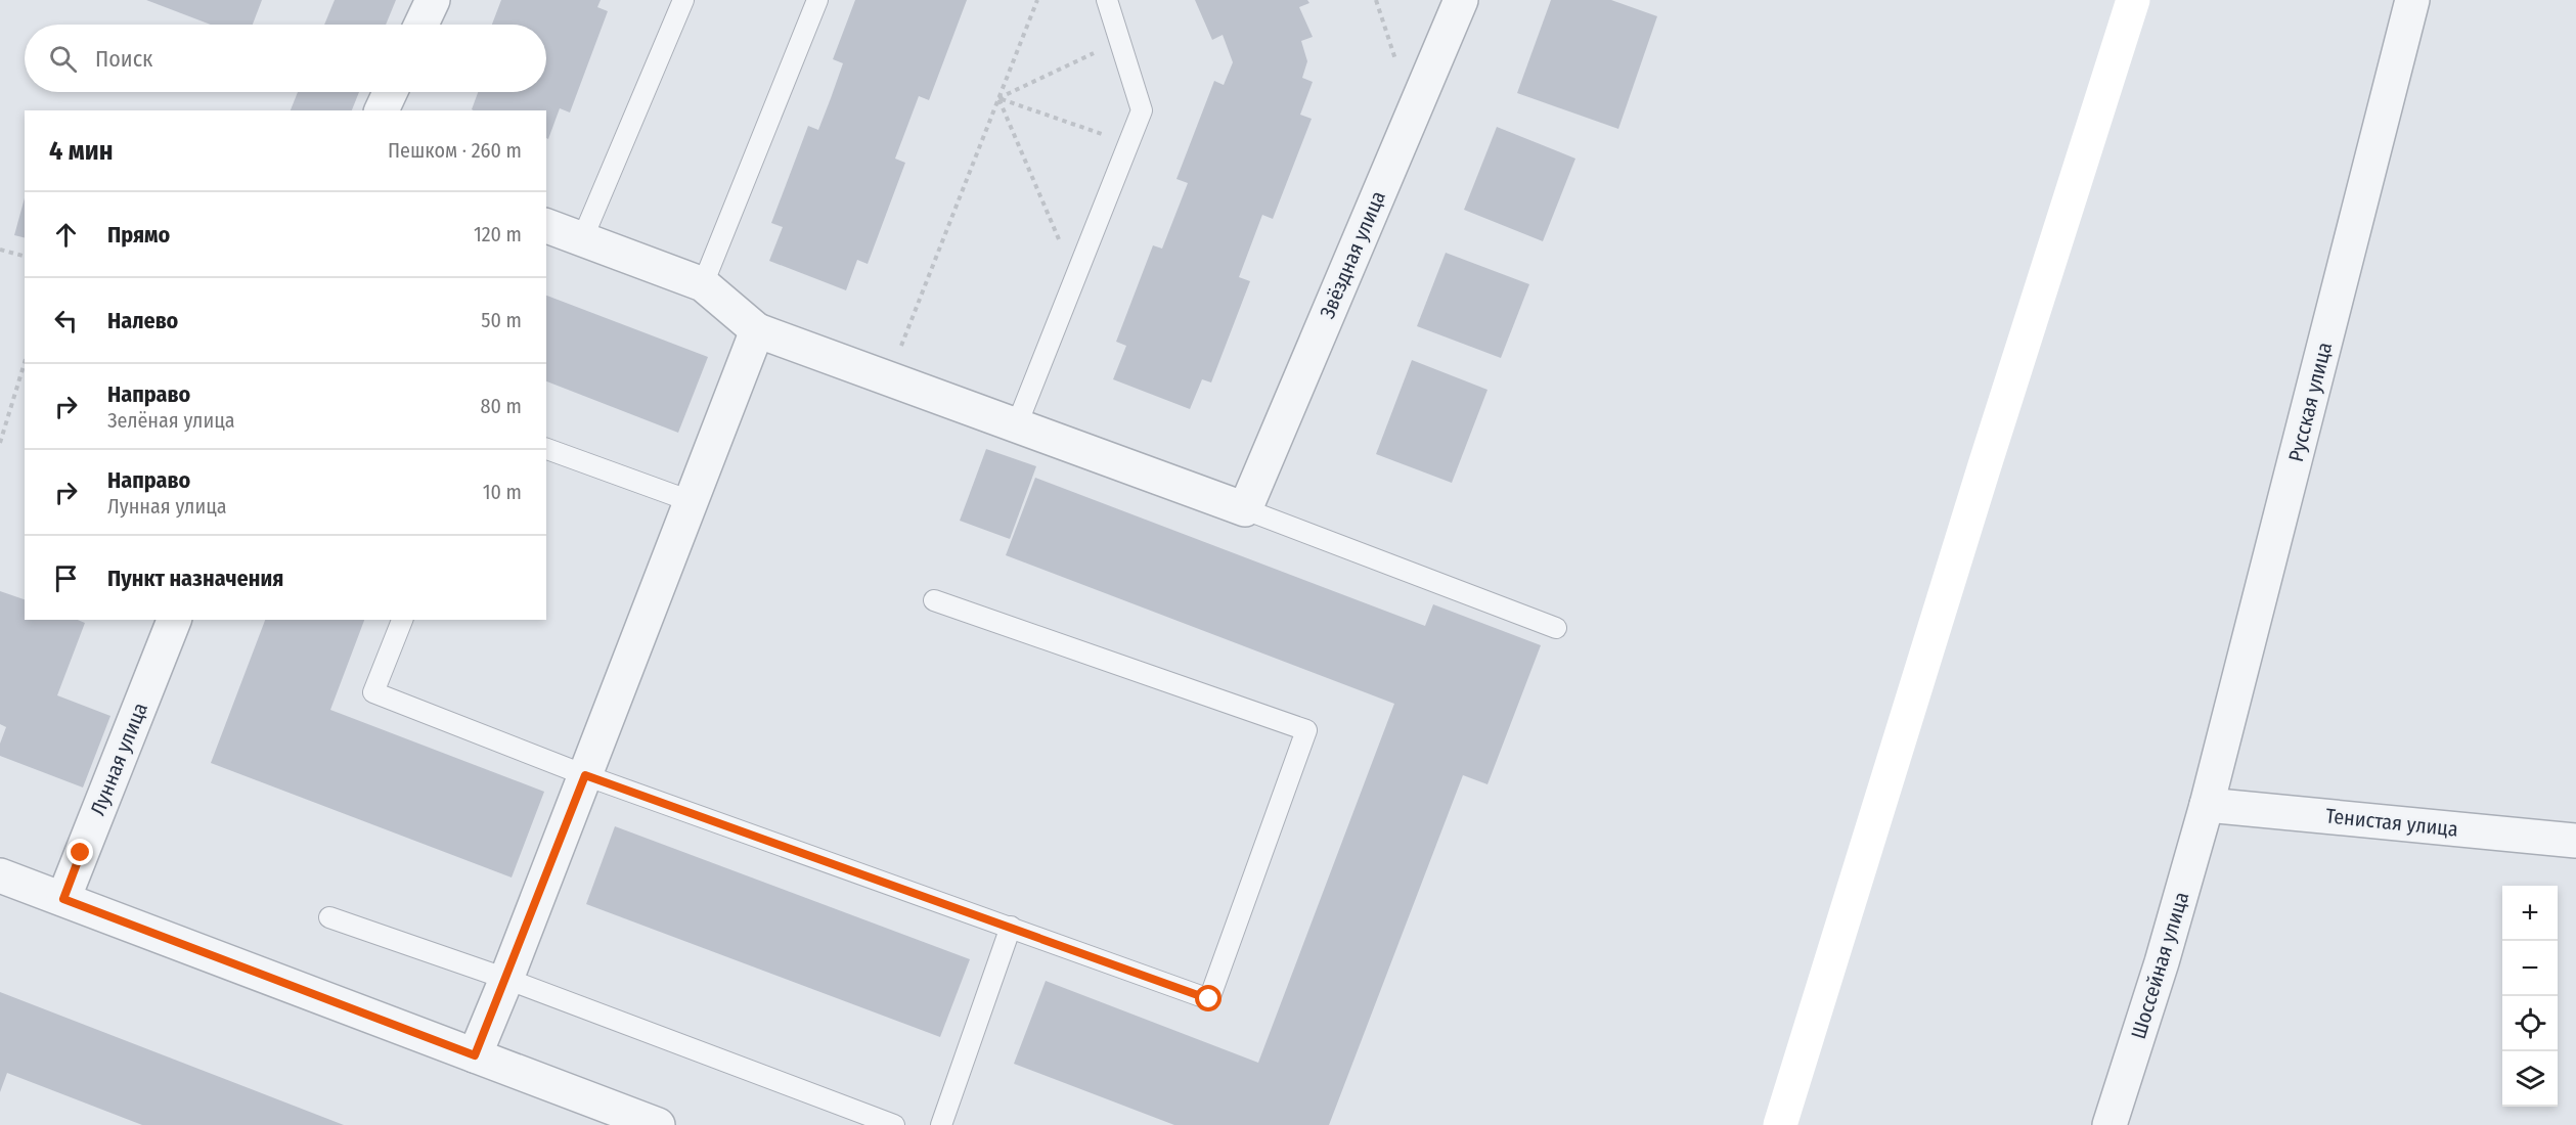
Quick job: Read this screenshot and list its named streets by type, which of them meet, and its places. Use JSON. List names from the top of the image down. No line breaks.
{"streets":{"street":["Звёздная улица","Русская улица","Лунная улица","Тенистая улица","Шоссейная улица"]},"crossings":[["Русская улица","Тенистая улица"],["Русская улица","Шоссейная улица"],["Тенистая улица","Шоссейная улица"]],"page":{"search":"Поиск","heading":["4 мин","Пешком · 260 m"],"list":[["Прямо","120 m"],["Налево","50 m"],["Направо","Зелёная улица","80 m"],["Направо","Лунная улица","10 m"],"Пункт назначения"],"map_buttons":["+","−"]}}
